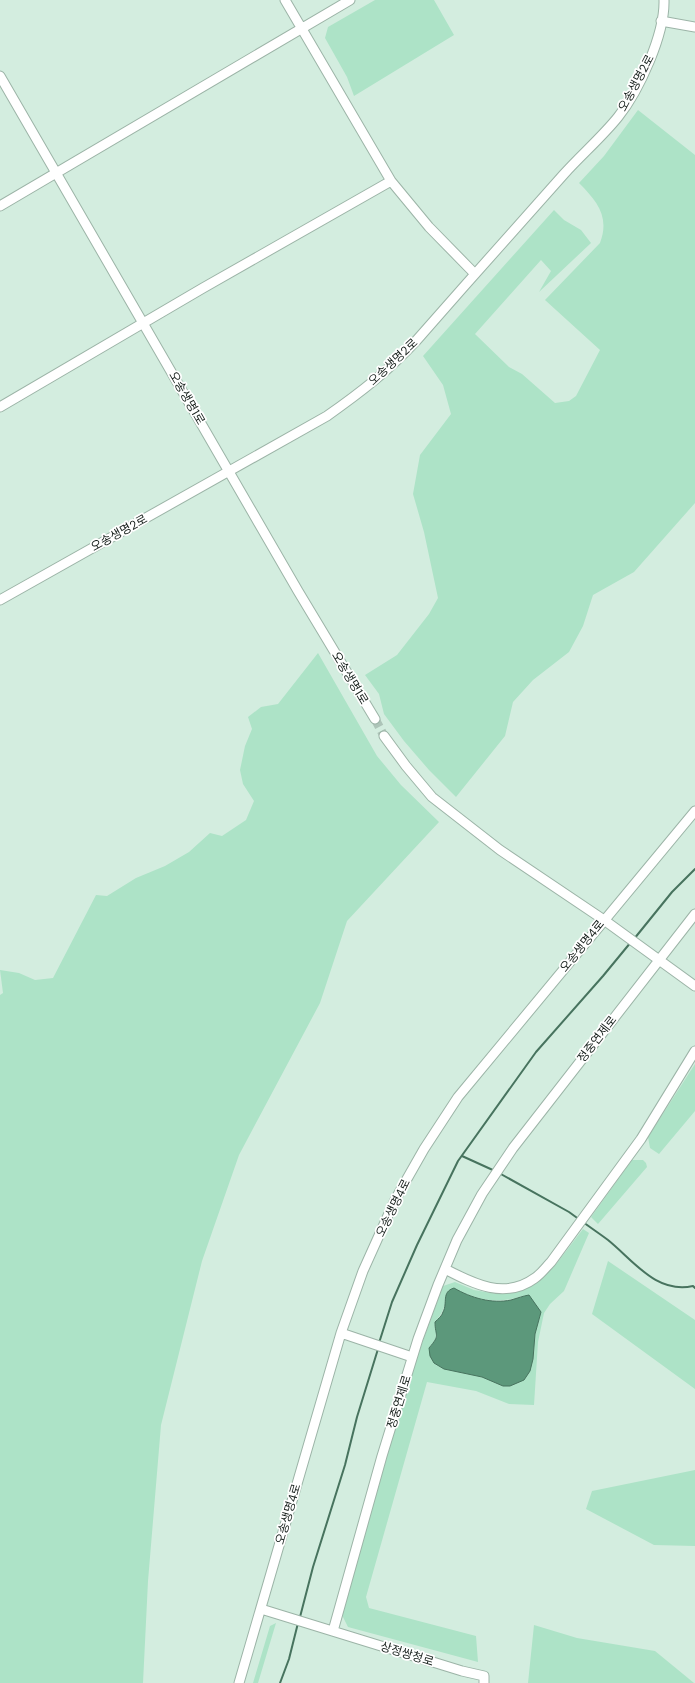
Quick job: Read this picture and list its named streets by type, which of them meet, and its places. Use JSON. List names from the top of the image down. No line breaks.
{"streets":{"street":["오송생명2로","오송생명1로","오송생명4로","정중연제로","상정쌍청로"]},"crossings":[["오송생명2로","오송생명1로"],["오송생명4로","상정쌍청로"],["정중연제로","상정쌍청로"]]}
